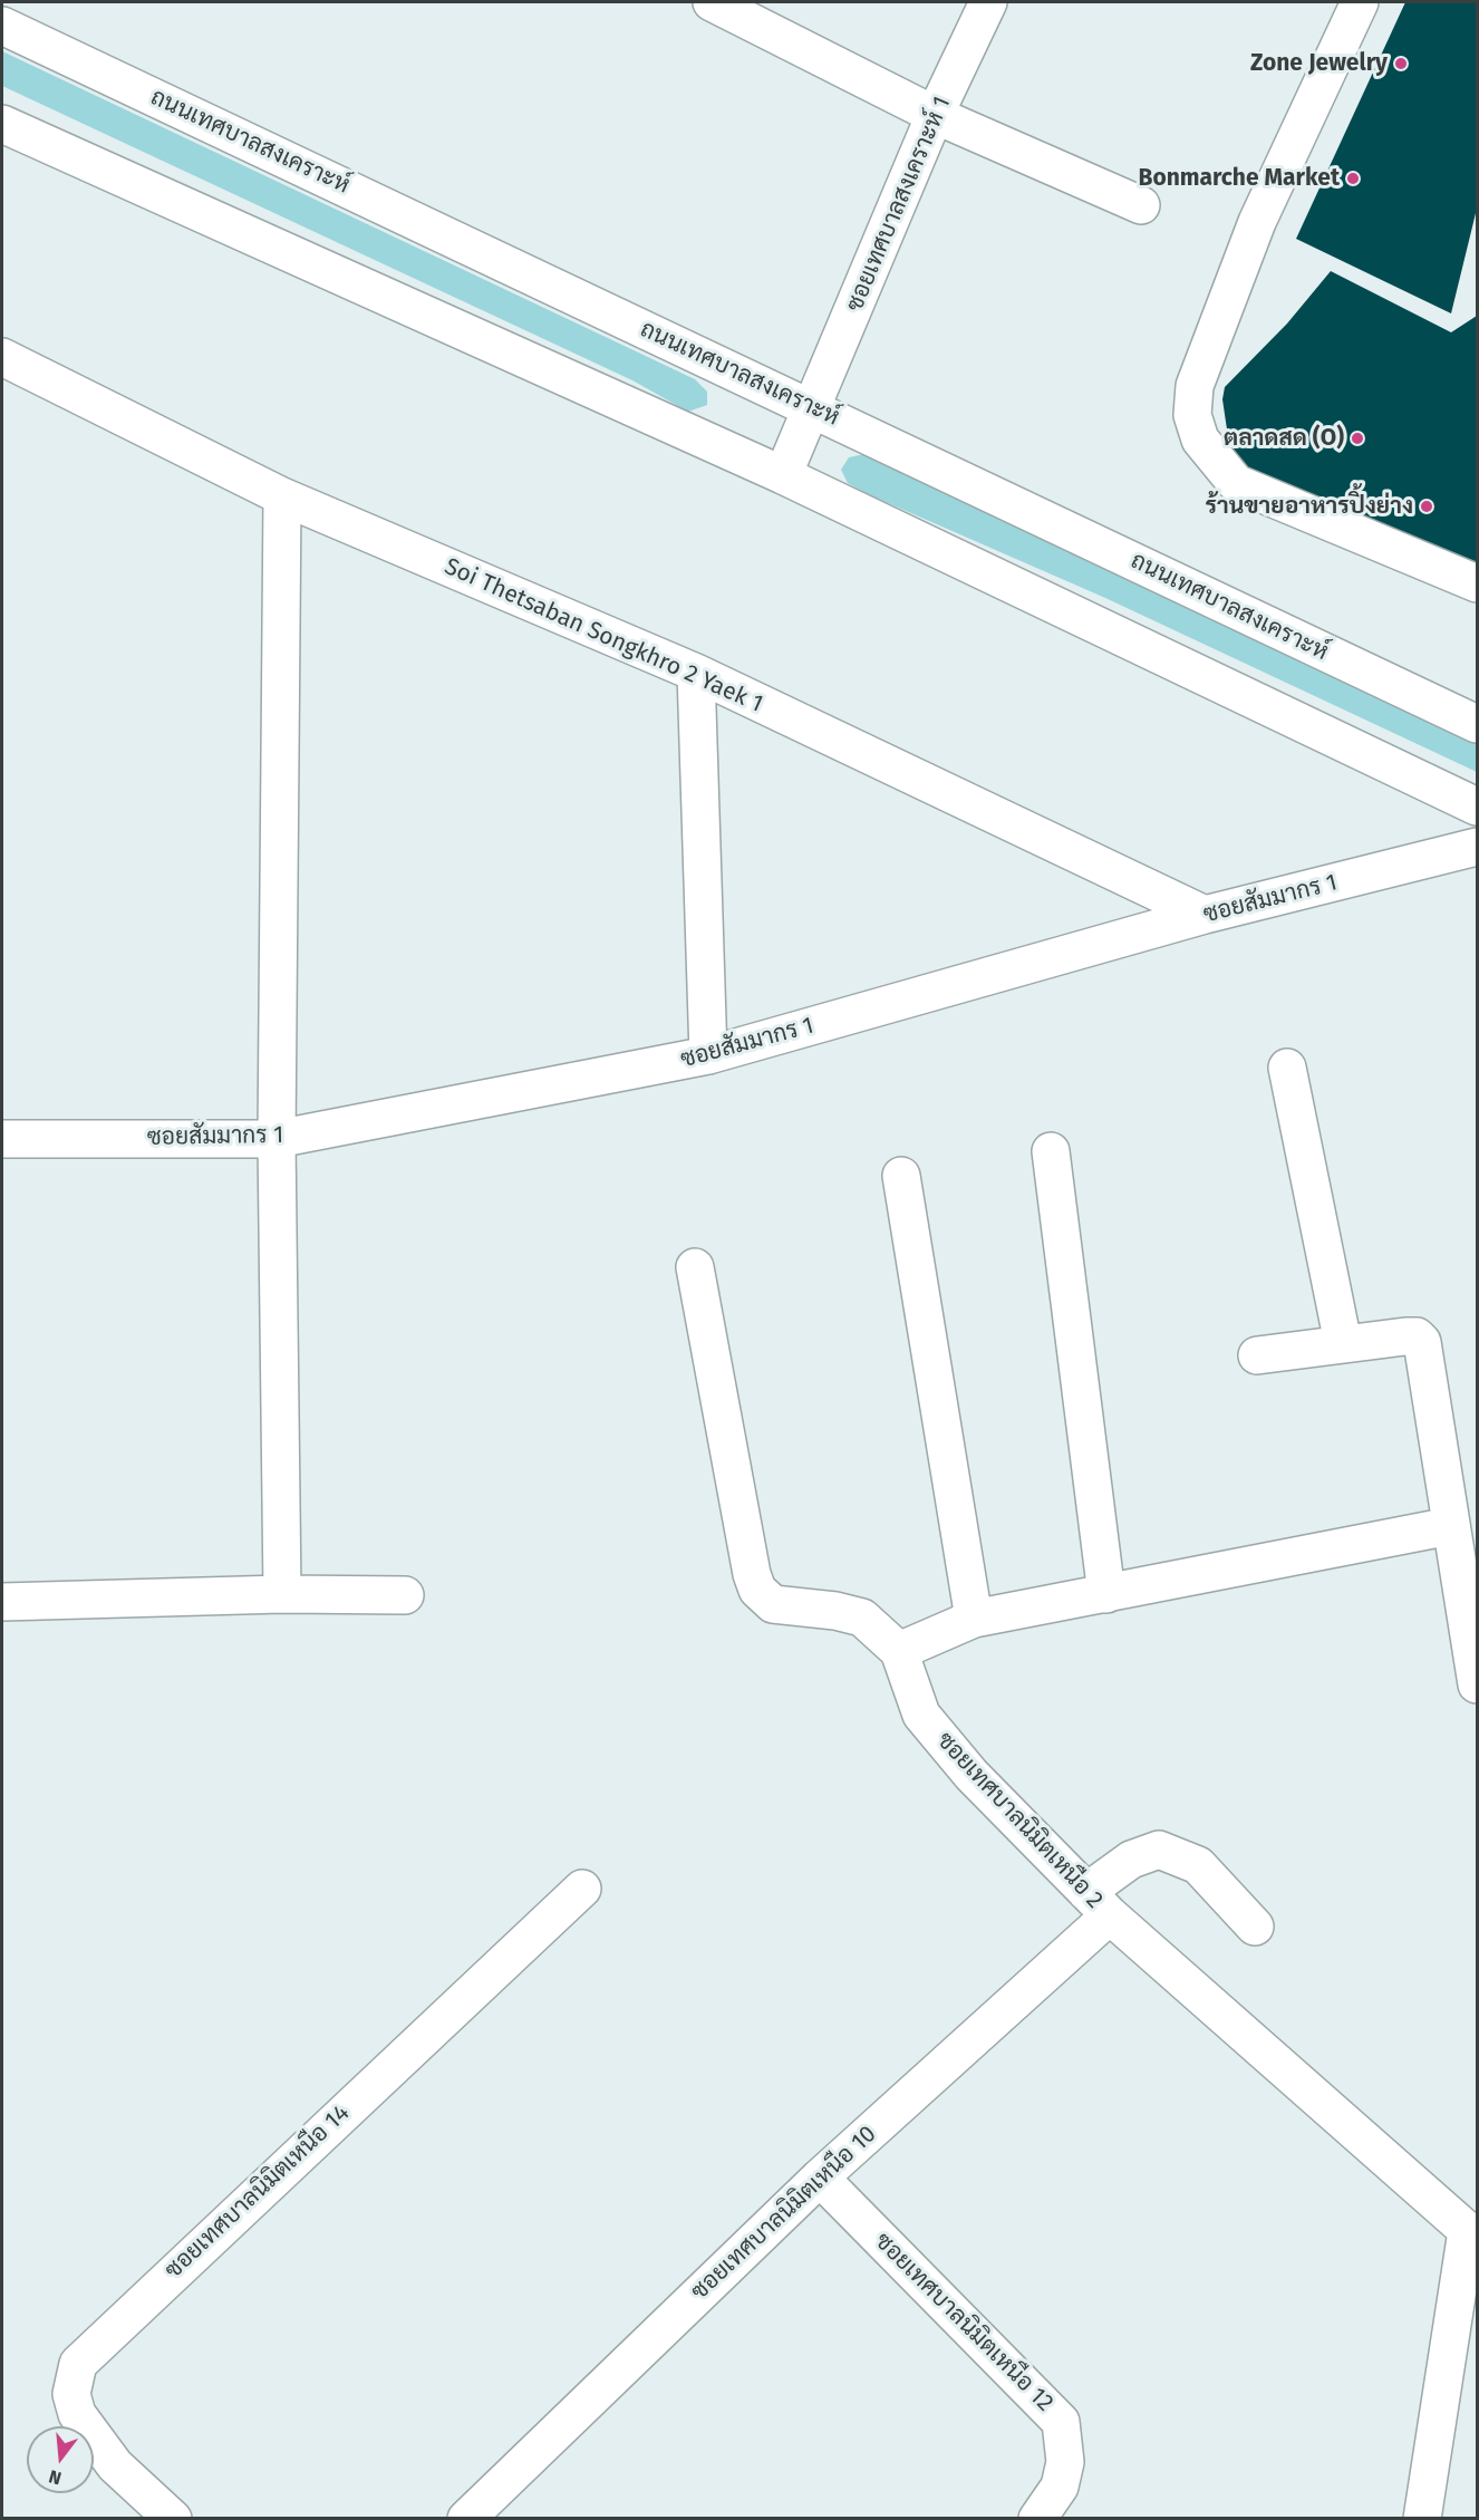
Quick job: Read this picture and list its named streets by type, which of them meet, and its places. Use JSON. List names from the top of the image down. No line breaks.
{"streets":{"street":["ถนนเทศบาลสงเคราะห์","ซอยเทศบาลสงเคราะห์ 1","Soi Thetsaban Songkhro 2 Yaek 1","ซอยสัมมากร 1","ซอยเทศบาลนิมิตเหนือ 2","ซอยเทศบาลนิมิตเหนือ 14","ซอยเทศบาลนิมิตเหนือ 10","ซอยเทศบาลนิมิตเหนือ 12"]},"crossings":[["ถนนเทศบาลสงเคราะห์","ซอยเทศบาลสงเคราะห์ 1"],["Soi Thetsaban Songkhro 2 Yaek 1","ซอยสัมมากร 1"],["ซอยเทศบาลนิมิตเหนือ 2","ซอยเทศบาลนิมิตเหนือ 10"],["ซอยเทศบาลนิมิตเหนือ 10","ซอยเทศบาลนิมิตเหนือ 12"]],"places":["Zone Jewelry","Bonmarche Market","ตลาดสด (O)","ร้านขายอาหารปิ้งย่าง"],"north":"bottom"}
